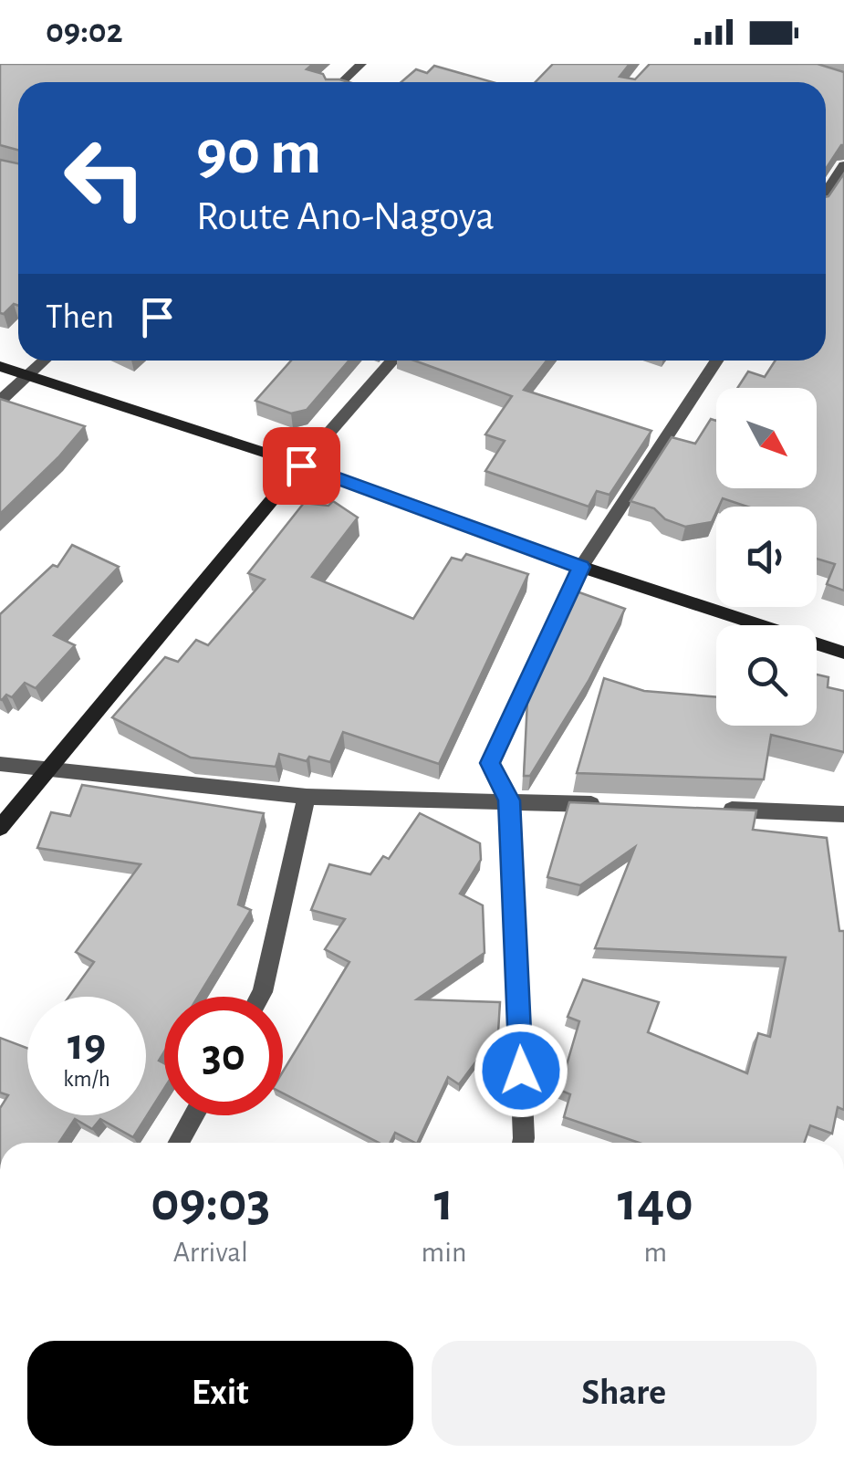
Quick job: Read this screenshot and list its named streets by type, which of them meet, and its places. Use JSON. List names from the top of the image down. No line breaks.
{"north":"bottom right","page":{"status":"09:02","turn":["90 m","Route Ano-Nagoya"],"then":"Then","speed":"19 km/h","limit":"30","eta":["09:03","Arrival","1","min","140","m"],"buttons":["Exit","Share"]}}
